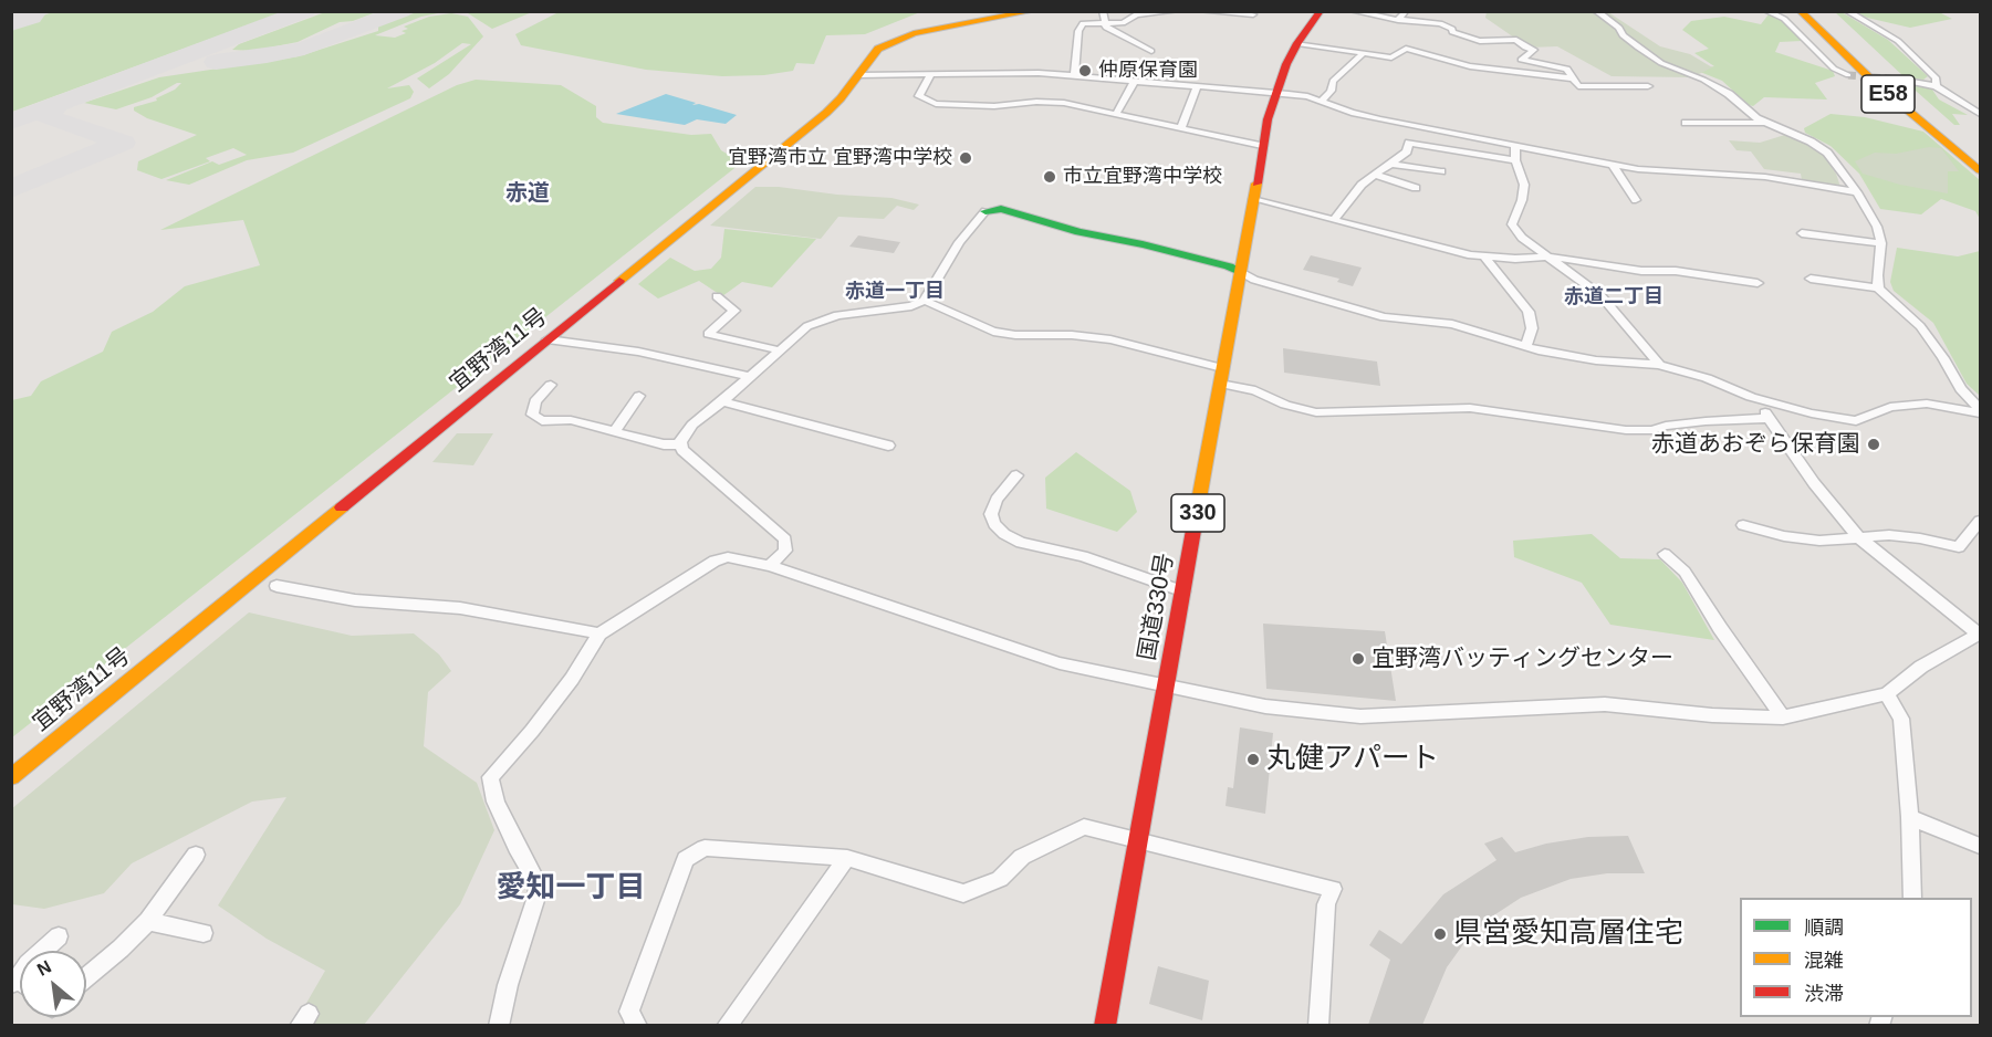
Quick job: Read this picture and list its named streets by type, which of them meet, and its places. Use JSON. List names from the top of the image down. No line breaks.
{"streets":{"main road":["E58","宜野湾11号","330","国道330号"]},"districts":["赤道","赤道一丁目","赤道二丁目","愛知一丁目"],"places":["仲原保育園","宜野湾市立 宜野湾中学校","市立宜野湾中学校","赤道あおぞら保育園","宜野湾バッティングセンター","丸健アパート","県営愛知高層住宅"],"legend":["順調","混雑","渋滞"],"north":"top left"}
